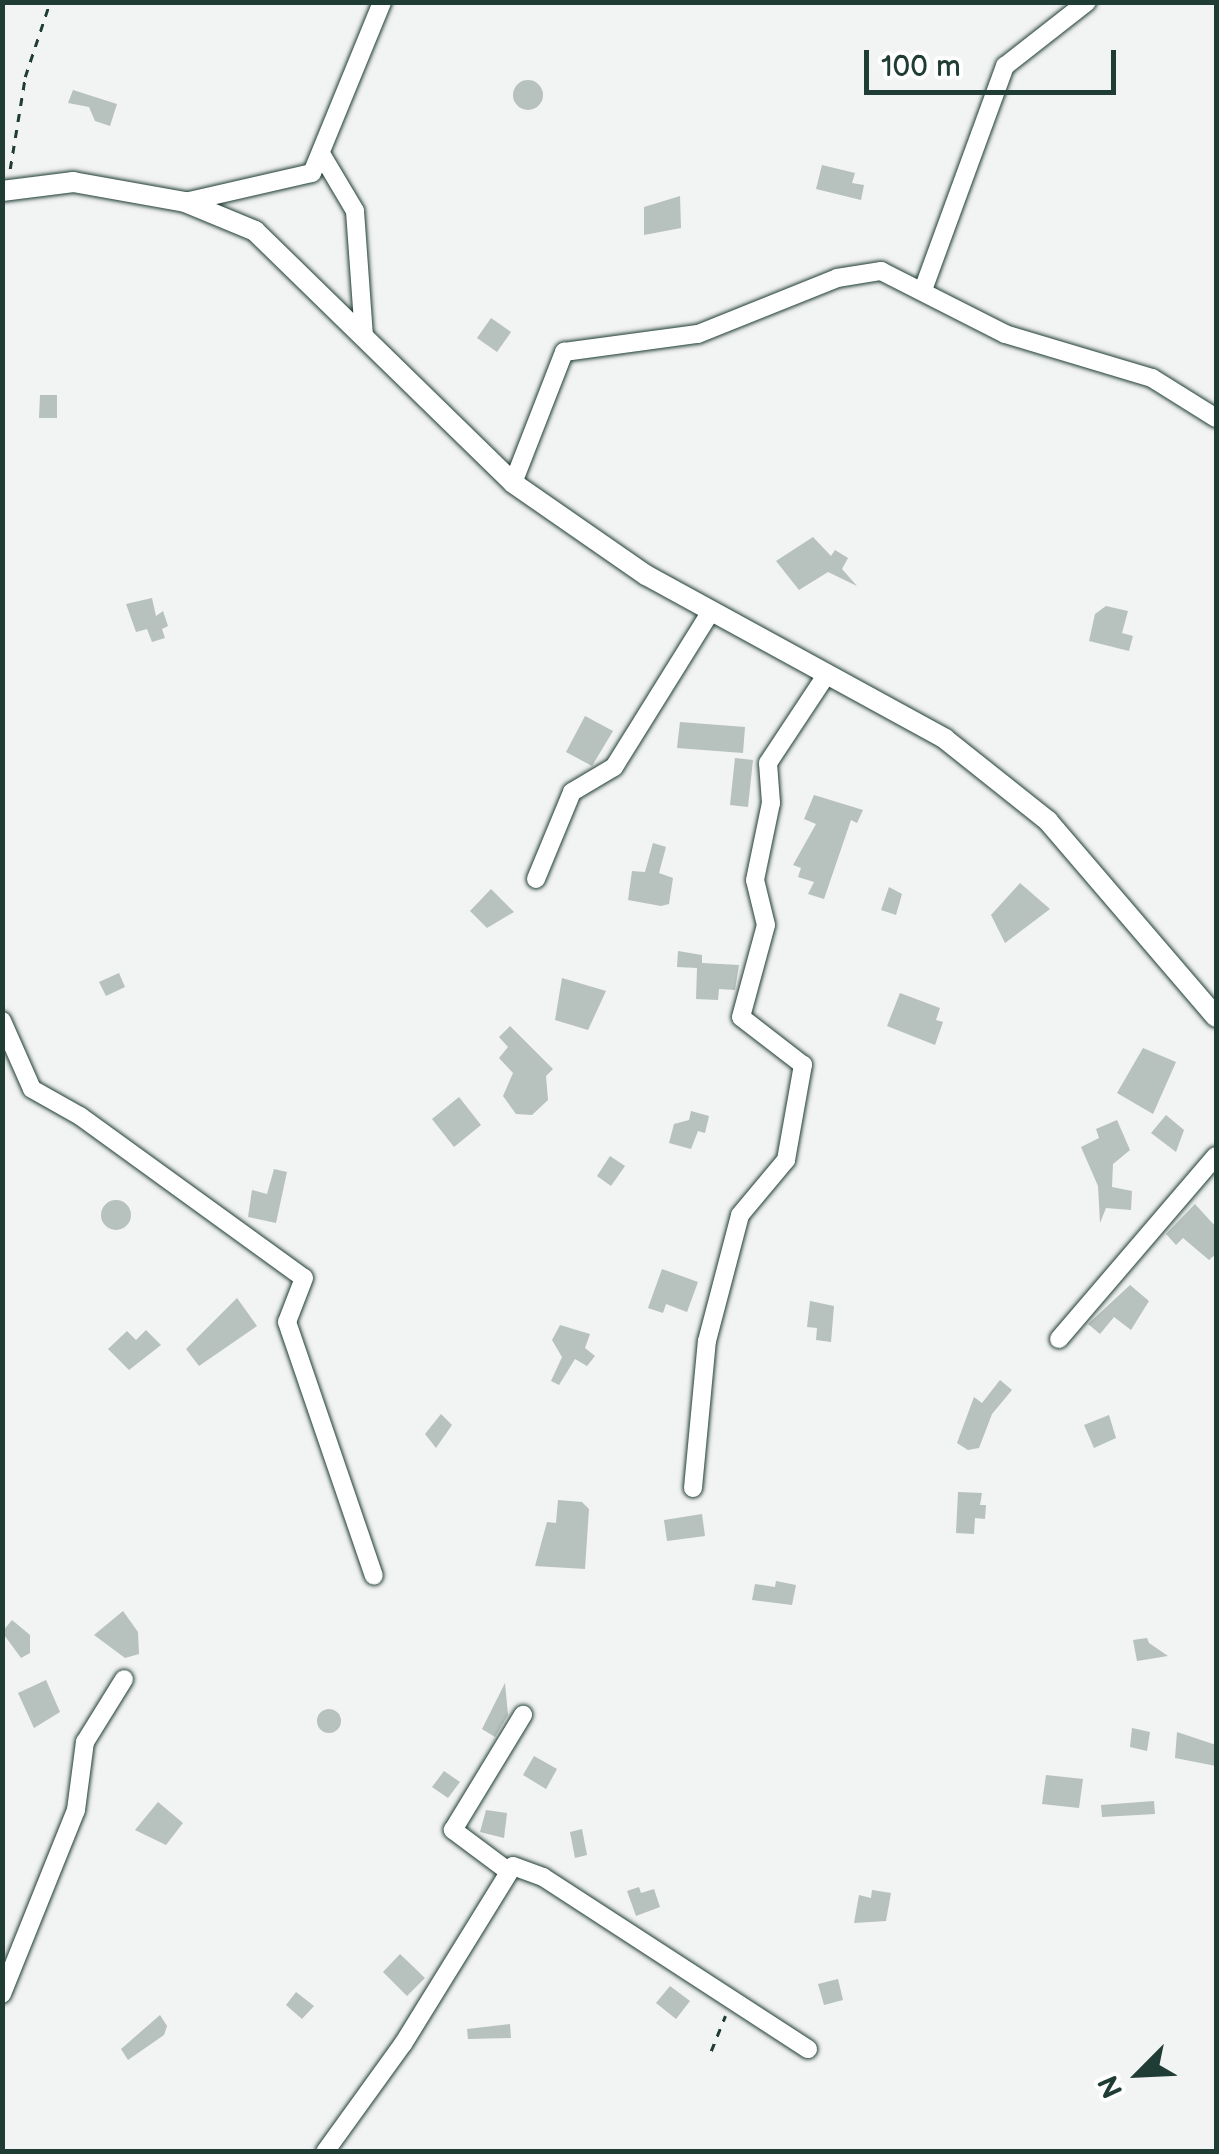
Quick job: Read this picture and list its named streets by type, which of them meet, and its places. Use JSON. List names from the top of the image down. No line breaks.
{"scale_bar":"100 m","north":"bottom left"}
